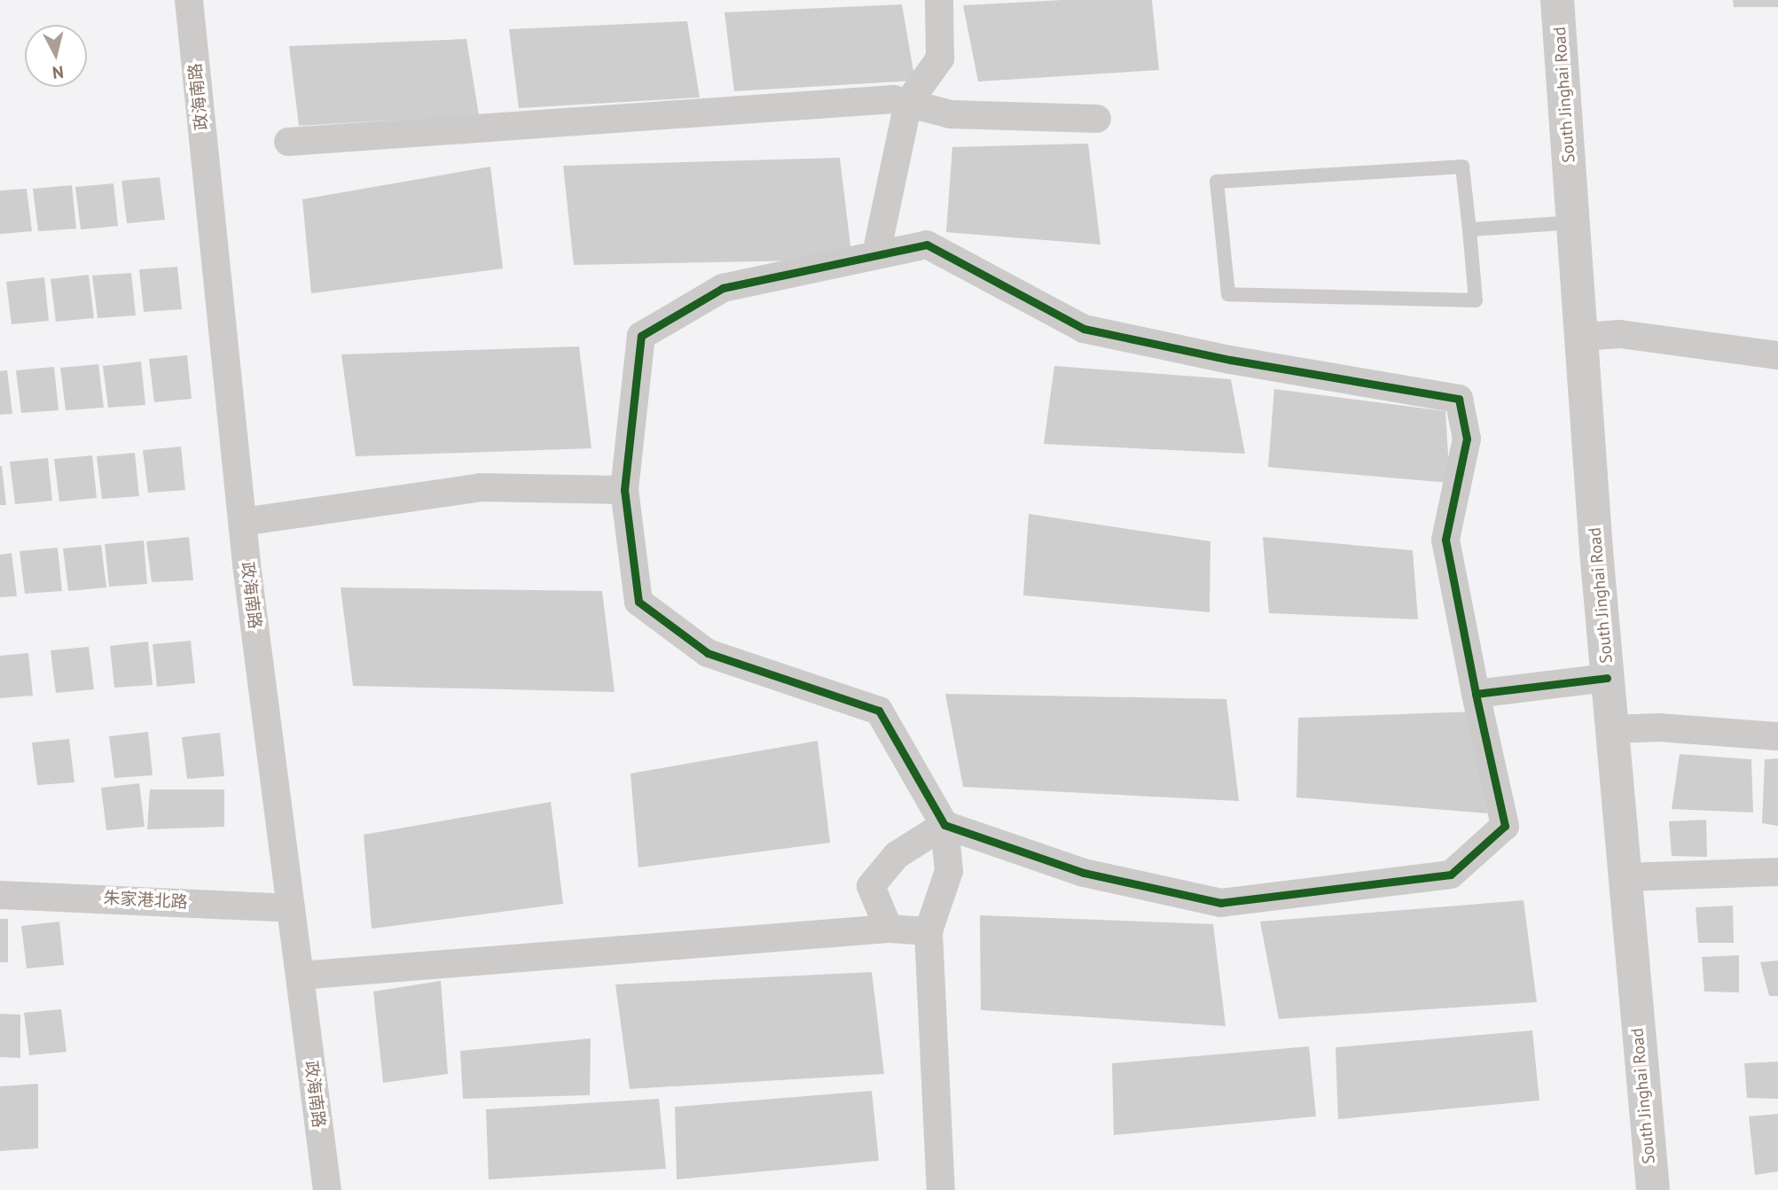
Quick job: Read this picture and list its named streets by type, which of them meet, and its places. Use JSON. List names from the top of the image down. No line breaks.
{"streets":{"street":["South Jinghai Road","政海南路","朱家港北路"]},"crossings":[["政海南路","朱家港北路"]],"north":"bottom"}
